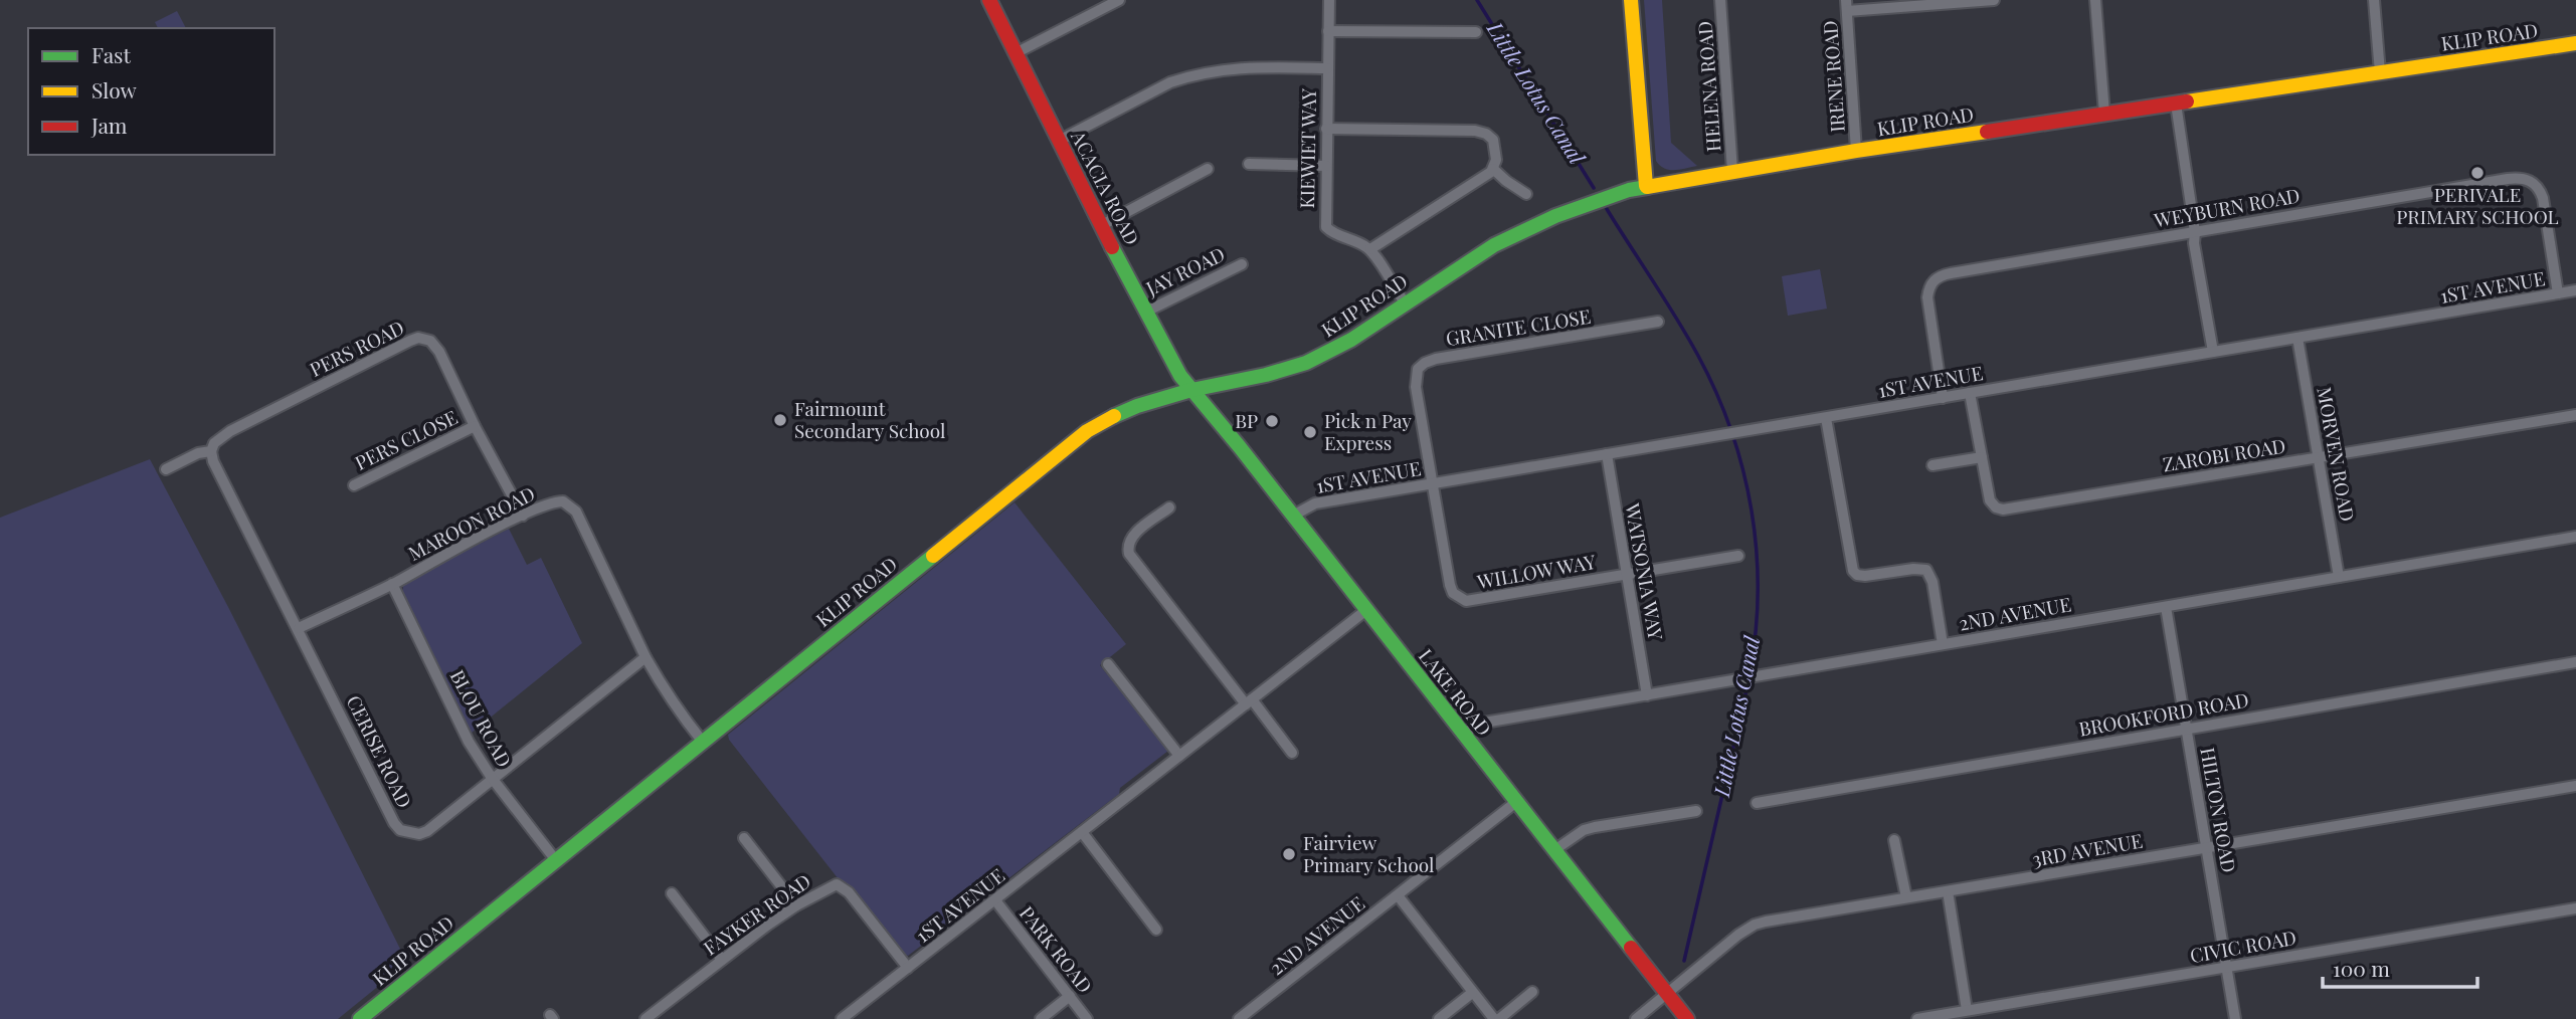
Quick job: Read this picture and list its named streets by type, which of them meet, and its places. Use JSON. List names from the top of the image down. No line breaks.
{"streets":{"street":["KLIP ROAD","IRENE ROAD","HELENA ROAD","KIEWIET WAY","ACACIA ROAD","WEYBURN ROAD","JAY ROAD","1ST AVENUE","GRANITE CLOSE","PERS ROAD","PERS CLOSE","MORVEN ROAD","ZAROBI ROAD","MAROON ROAD","WILLOW WAY","WATSONIA WAY","2ND AVENUE","LAKE ROAD","BROOKFORD ROAD","BLOU ROAD","CERISE ROAD","HILTON ROAD","3RD AVENUE","FAYKER ROAD","CIVIC ROAD","PARK ROAD"]},"crossings":[["KLIP ROAD","IRENE ROAD"],["KLIP ROAD","HELENA ROAD"],["KLIP ROAD","ACACIA ROAD"],["KLIP ROAD","MAROON ROAD"],["KLIP ROAD","LAKE ROAD"],["KLIP ROAD","BLOU ROAD"],["ACACIA ROAD","JAY ROAD"],["ACACIA ROAD","LAKE ROAD"],["WEYBURN ROAD","1ST AVENUE"],["1ST AVENUE","GRANITE CLOSE"],["1ST AVENUE","MORVEN ROAD"],["1ST AVENUE","ZAROBI ROAD"],["1ST AVENUE","WILLOW WAY"],["1ST AVENUE","WATSONIA WAY"],["1ST AVENUE","LAKE ROAD"],["1ST AVENUE","FAYKER ROAD"],["1ST AVENUE","PARK ROAD"],["GRANITE CLOSE","WILLOW WAY"],["PERS ROAD","PERS CLOSE"],["PERS ROAD","MAROON ROAD"],["PERS ROAD","CERISE ROAD"],["MORVEN ROAD","ZAROBI ROAD"],["MORVEN ROAD","2ND AVENUE"],["MAROON ROAD","BLOU ROAD"],["MAROON ROAD","CERISE ROAD"],["WILLOW WAY","WATSONIA WAY"],["WATSONIA WAY","2ND AVENUE"],["2ND AVENUE","LAKE ROAD"],["2ND AVENUE","HILTON ROAD"],["LAKE ROAD","3RD AVENUE"],["BROOKFORD ROAD","HILTON ROAD"],["BLOU ROAD","CERISE ROAD"],["HILTON ROAD","3RD AVENUE"],["HILTON ROAD","CIVIC ROAD"]],"water":["Little Lotus Canal"],"places":["PERIVALE PRIMARY SCHOOL","Fairmount Secondary School","BP","Pick n Pay Express","Fairview Primary School"],"legend":["Fast","Slow","Jam"],"scale_bar":"100 m"}
